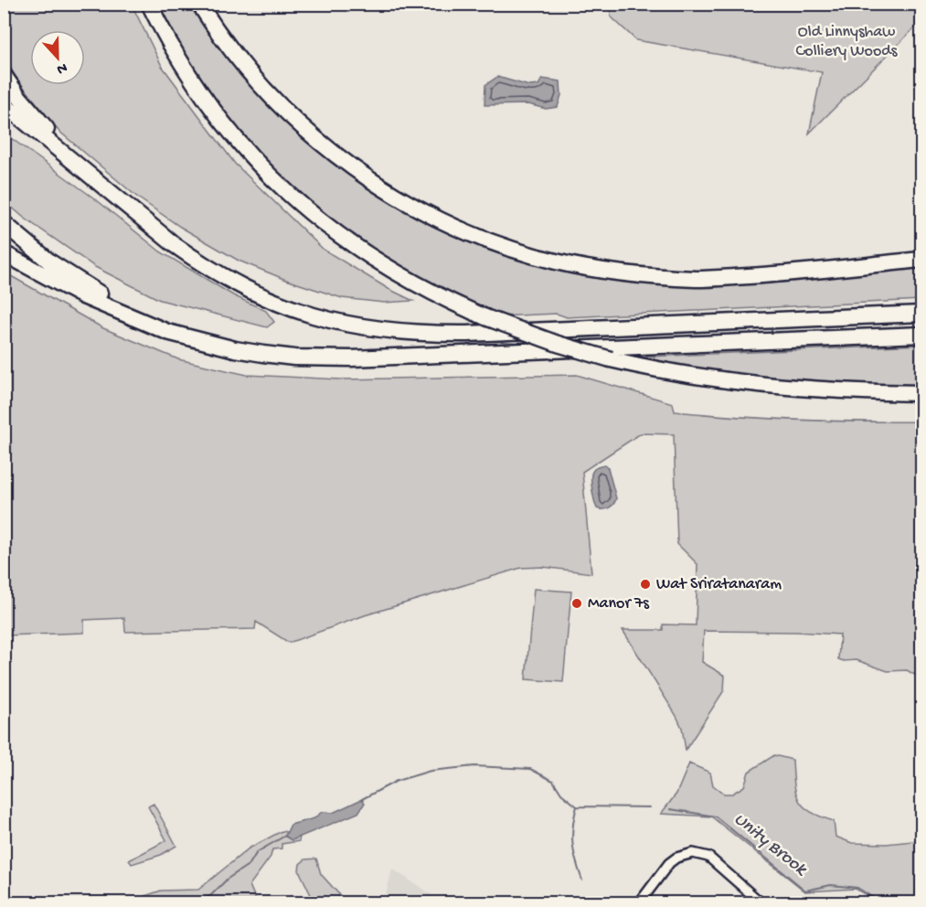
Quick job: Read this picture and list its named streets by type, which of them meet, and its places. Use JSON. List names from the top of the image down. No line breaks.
{"water":["Unity Brook"],"parks":["Old Linnyshaw Colliery Woods"],"places":["Wat Sriratanaram","Manor 7s"],"north":"bottom"}
